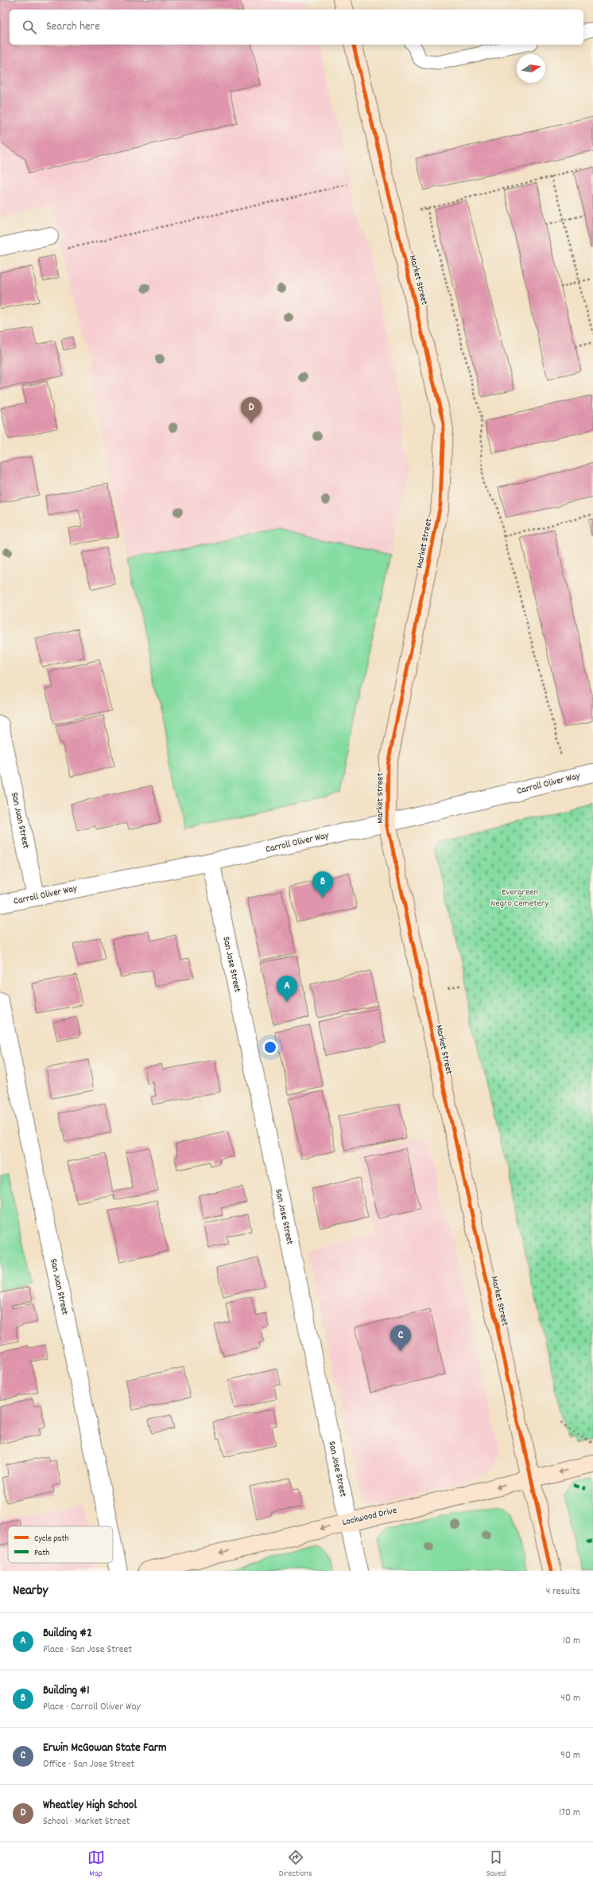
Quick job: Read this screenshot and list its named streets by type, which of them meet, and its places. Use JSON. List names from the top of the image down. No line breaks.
{"streets":{"street":["Market Street","Carroll Oliver Way","San Juan Street","San Jose Street","Lockwood Drive"]},"crossings":[["Market Street","Carroll Oliver Way"],["Market Street","Lockwood Drive"],["Carroll Oliver Way","San Juan Street"],["Carroll Oliver Way","San Jose Street"],["San Jose Street","Lockwood Drive"]],"one_way":["Lockwood Drive"],"parks":["Evergreen Negro Cemetery"],"legend":["Cycle path","Path"],"north":"right","page":{"search":"Search here","pins":["D","B","A","C"],"heading":["Nearby","4 results"],"list":[{"mark":"A","name":"Building #2","note":"Place · San Jose Street","value":"10 m"},{"mark":"B","name":"Building #1","note":"Place · Carroll Oliver Way","value":"40 m"},{"mark":"C","name":"Erwin McGowan State Farm","note":"Office · San Jose Street","value":"90 m"},{"mark":"D","name":"Wheatley High School","note":"School · Market Street","value":"170 m"}],"nav":["Map","Directions","Saved"]}}
